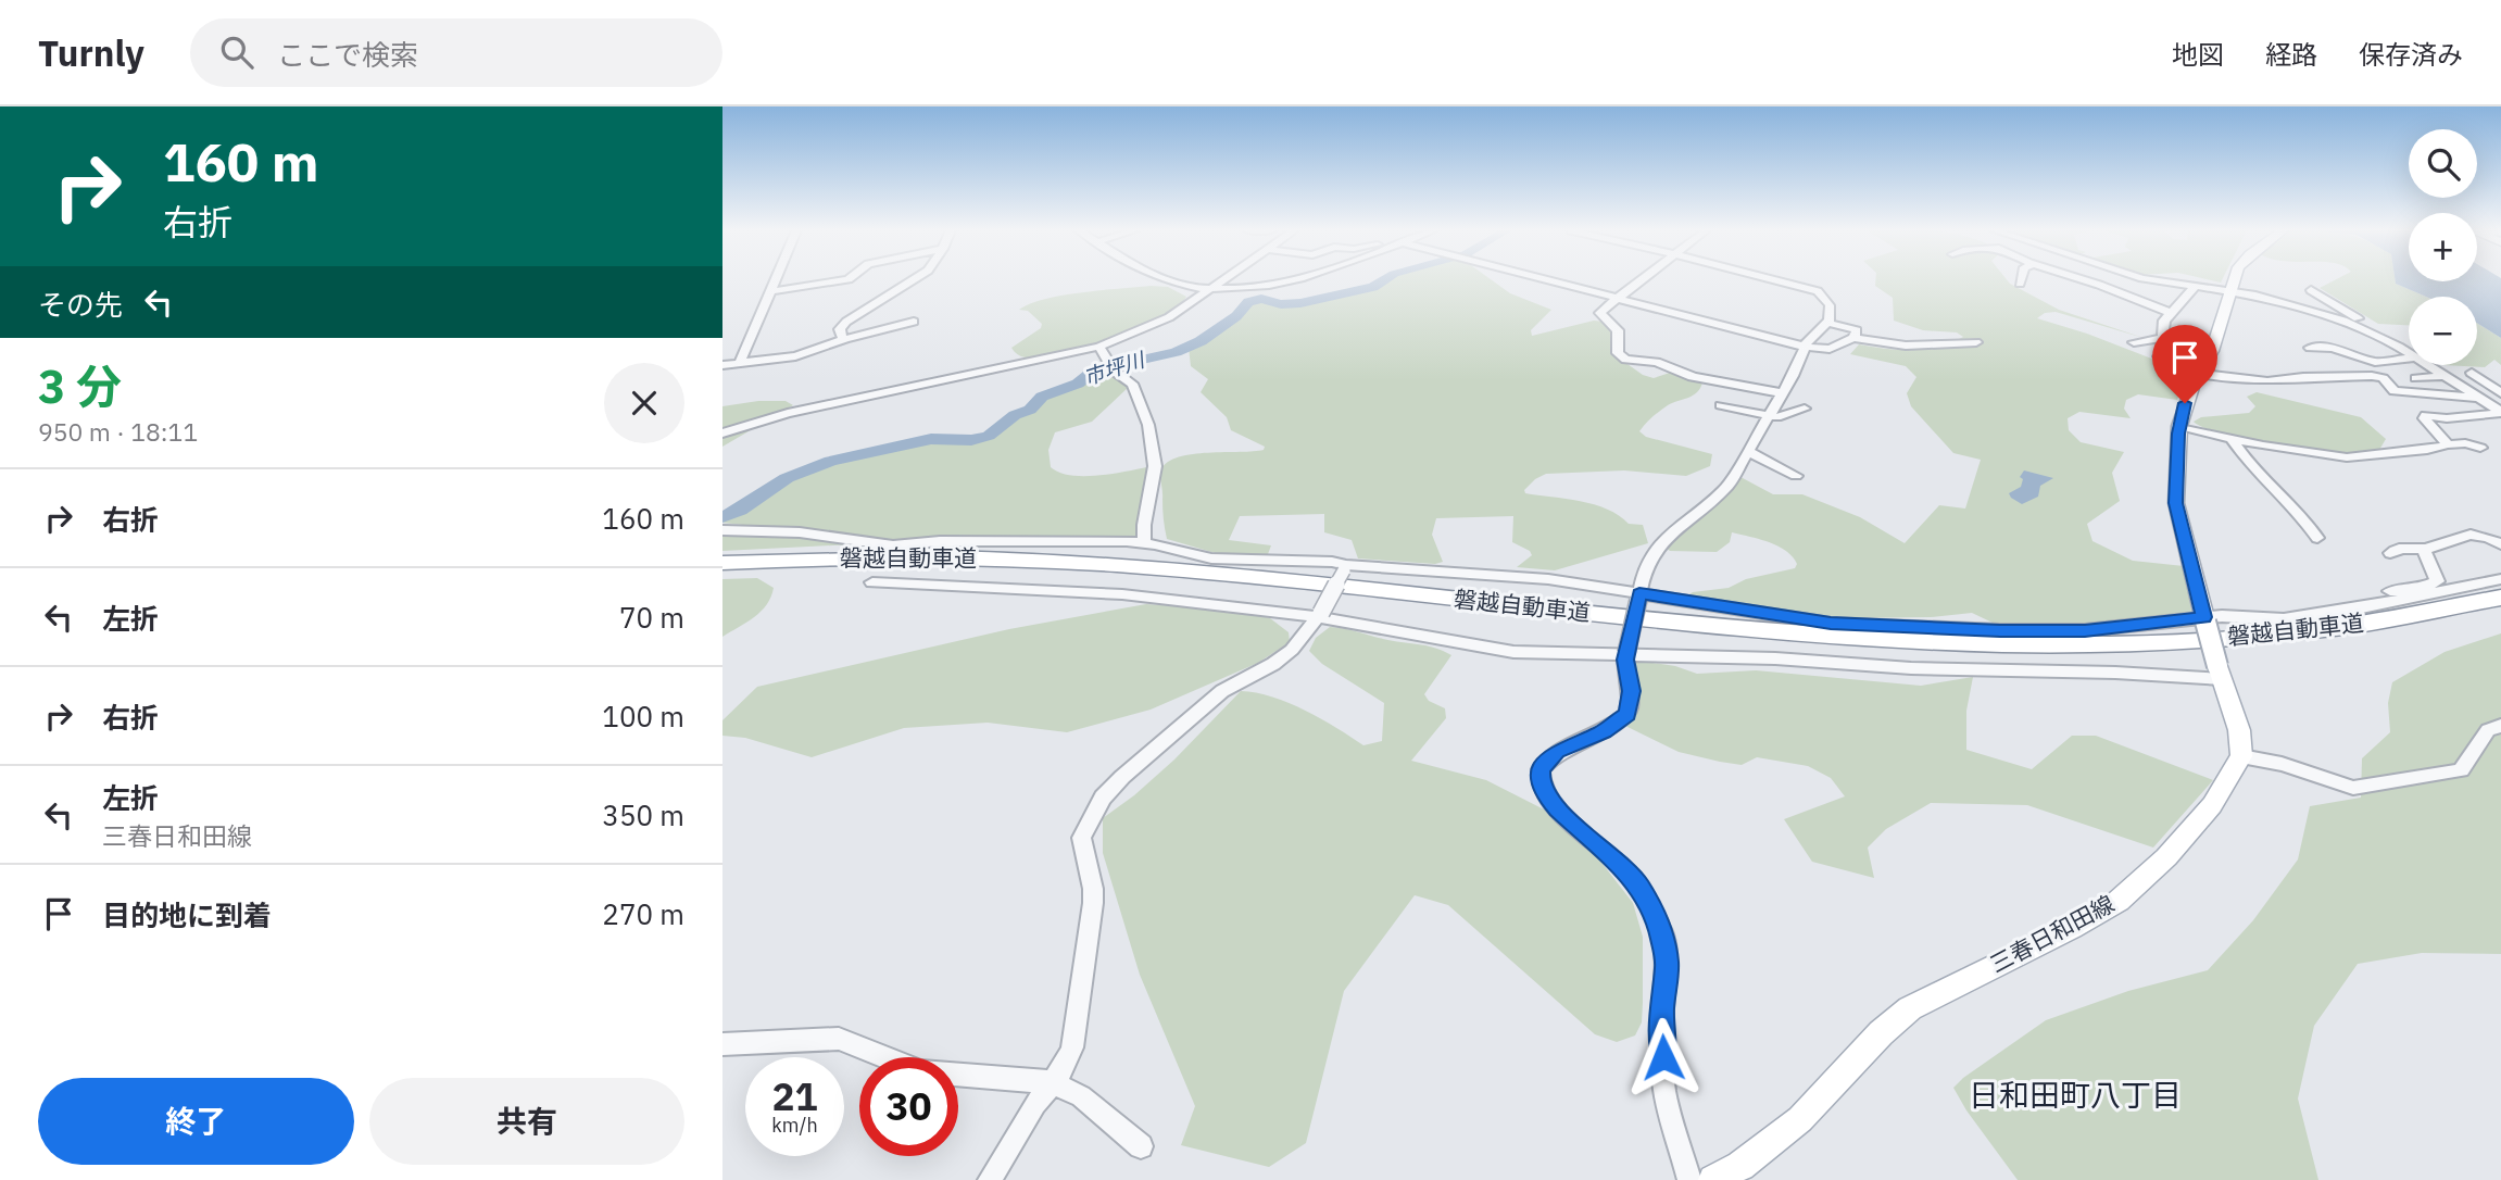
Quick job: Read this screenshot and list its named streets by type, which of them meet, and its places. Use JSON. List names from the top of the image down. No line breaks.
{"streets":{"highway":["磐越自動車道"],"main road":["三春日和田線"]},"districts":["日和田町八丁目"],"water":["市坪川"],"page":{"header":"Turnly","search":"ここで検索","nav":["地図","経路","保存済み"],"turn":["160 m","右折"],"map_buttons":["+","−"],"then":"その先","heading":["3 分","950 m · 18:11"],"list":[{"name":"右折","value":"160 m"},{"name":"左折","value":"70 m"},{"name":"右折","value":"100 m"},{"name":"左折","note":"三春日和田線","value":"350 m"},{"name":"目的地に到着","value":"270 m"}],"speed":"21 km/h","limit":"30","buttons":["終了","共有"]}}
